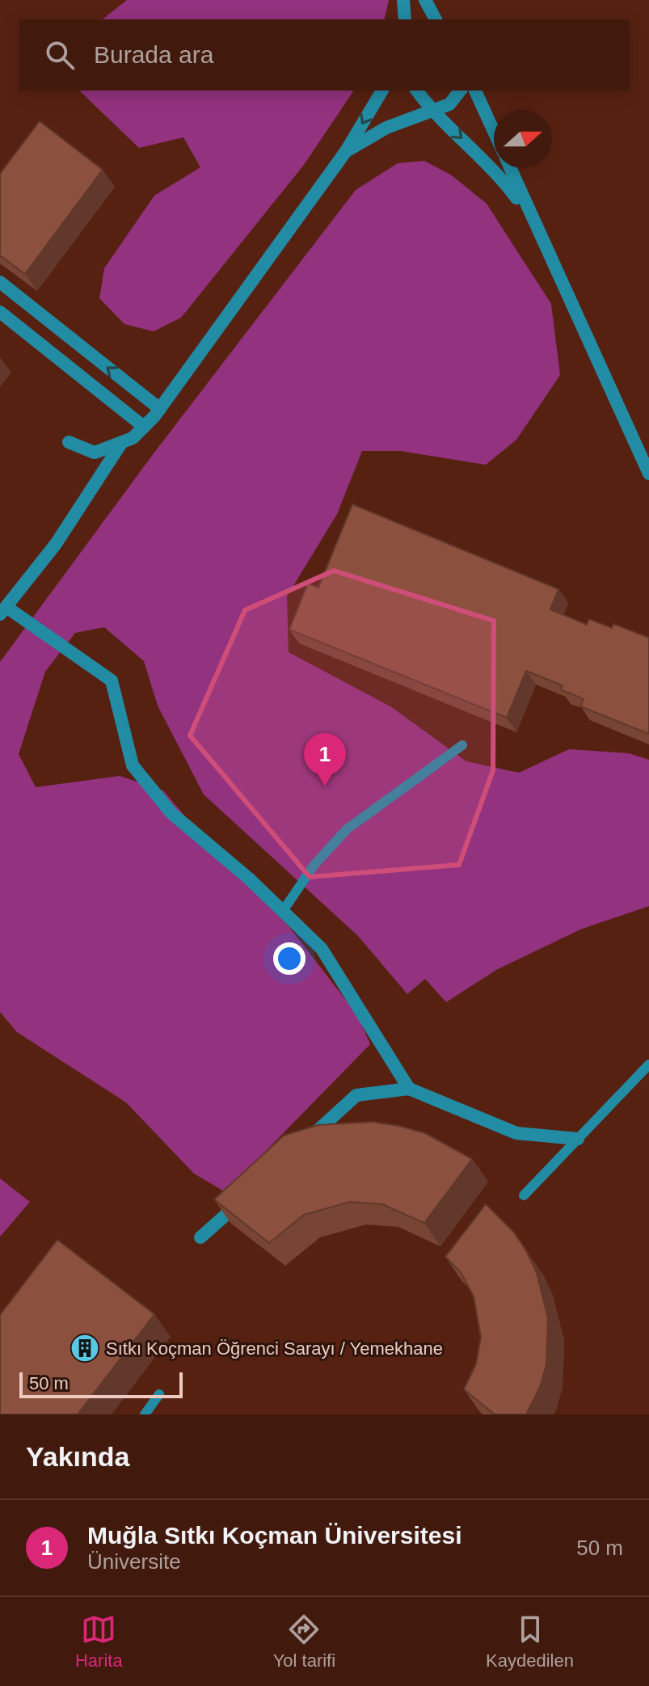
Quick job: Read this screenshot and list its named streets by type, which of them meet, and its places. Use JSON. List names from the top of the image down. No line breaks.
{"places":{"building":["Sıtkı Koçman Öğrenci Sarayı / Yemekhane"]},"scale_bar":"50 m","north":"right","page":{"search":"Burada ara","pins":"1","scale":"50 m","heading":"Yakında","list":[{"mark":"1","name":"Muğla Sıtkı Koçman Üniversitesi","note":"Üniversite","value":"50 m"}],"nav":["Harita","Yol tarifi","Kaydedilen"]}}
